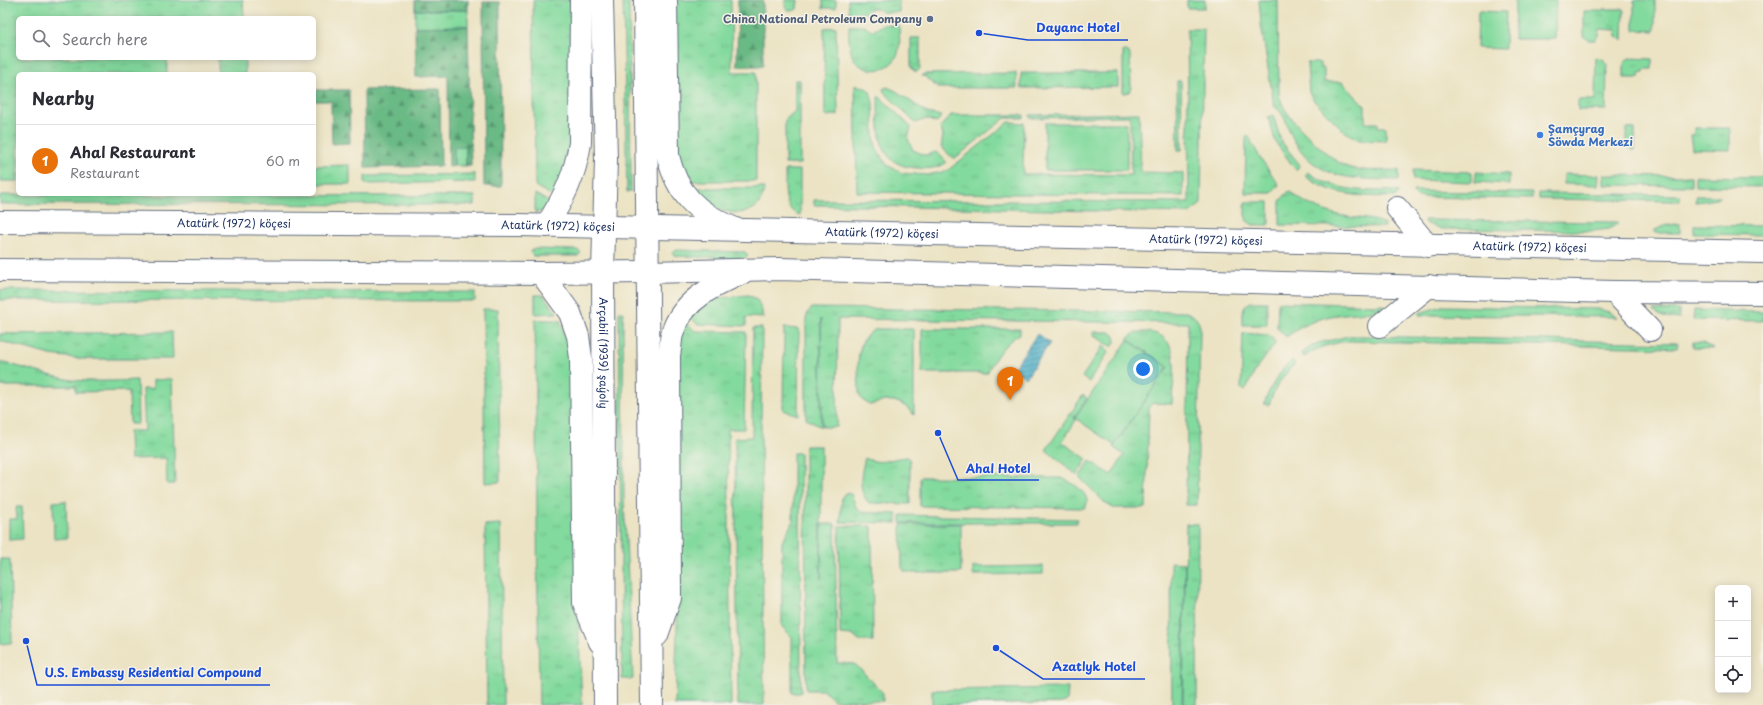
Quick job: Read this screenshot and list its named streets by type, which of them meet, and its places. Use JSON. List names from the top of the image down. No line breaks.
{"streets":{"main road":["Atatürk (1972) köçesi","Arçabil (1939) şaýoly"]},"crossings":[["Atatürk (1972) köçesi","Arçabil (1939) şaýoly"]],"places":["China National Petroleum Company","Dayanc Hotel","Şamçyrag Söwda Merkezi","Ahal Hotel","U.S. Embassy Residential Compound","Azatlyk Hotel"],"page":{"search":"Search here","heading":"Nearby","list":[{"mark":"1","name":"Ahal Restaurant","note":"Restaurant","value":"60 m"}],"pins":"1","map_buttons":["+","−"]}}
